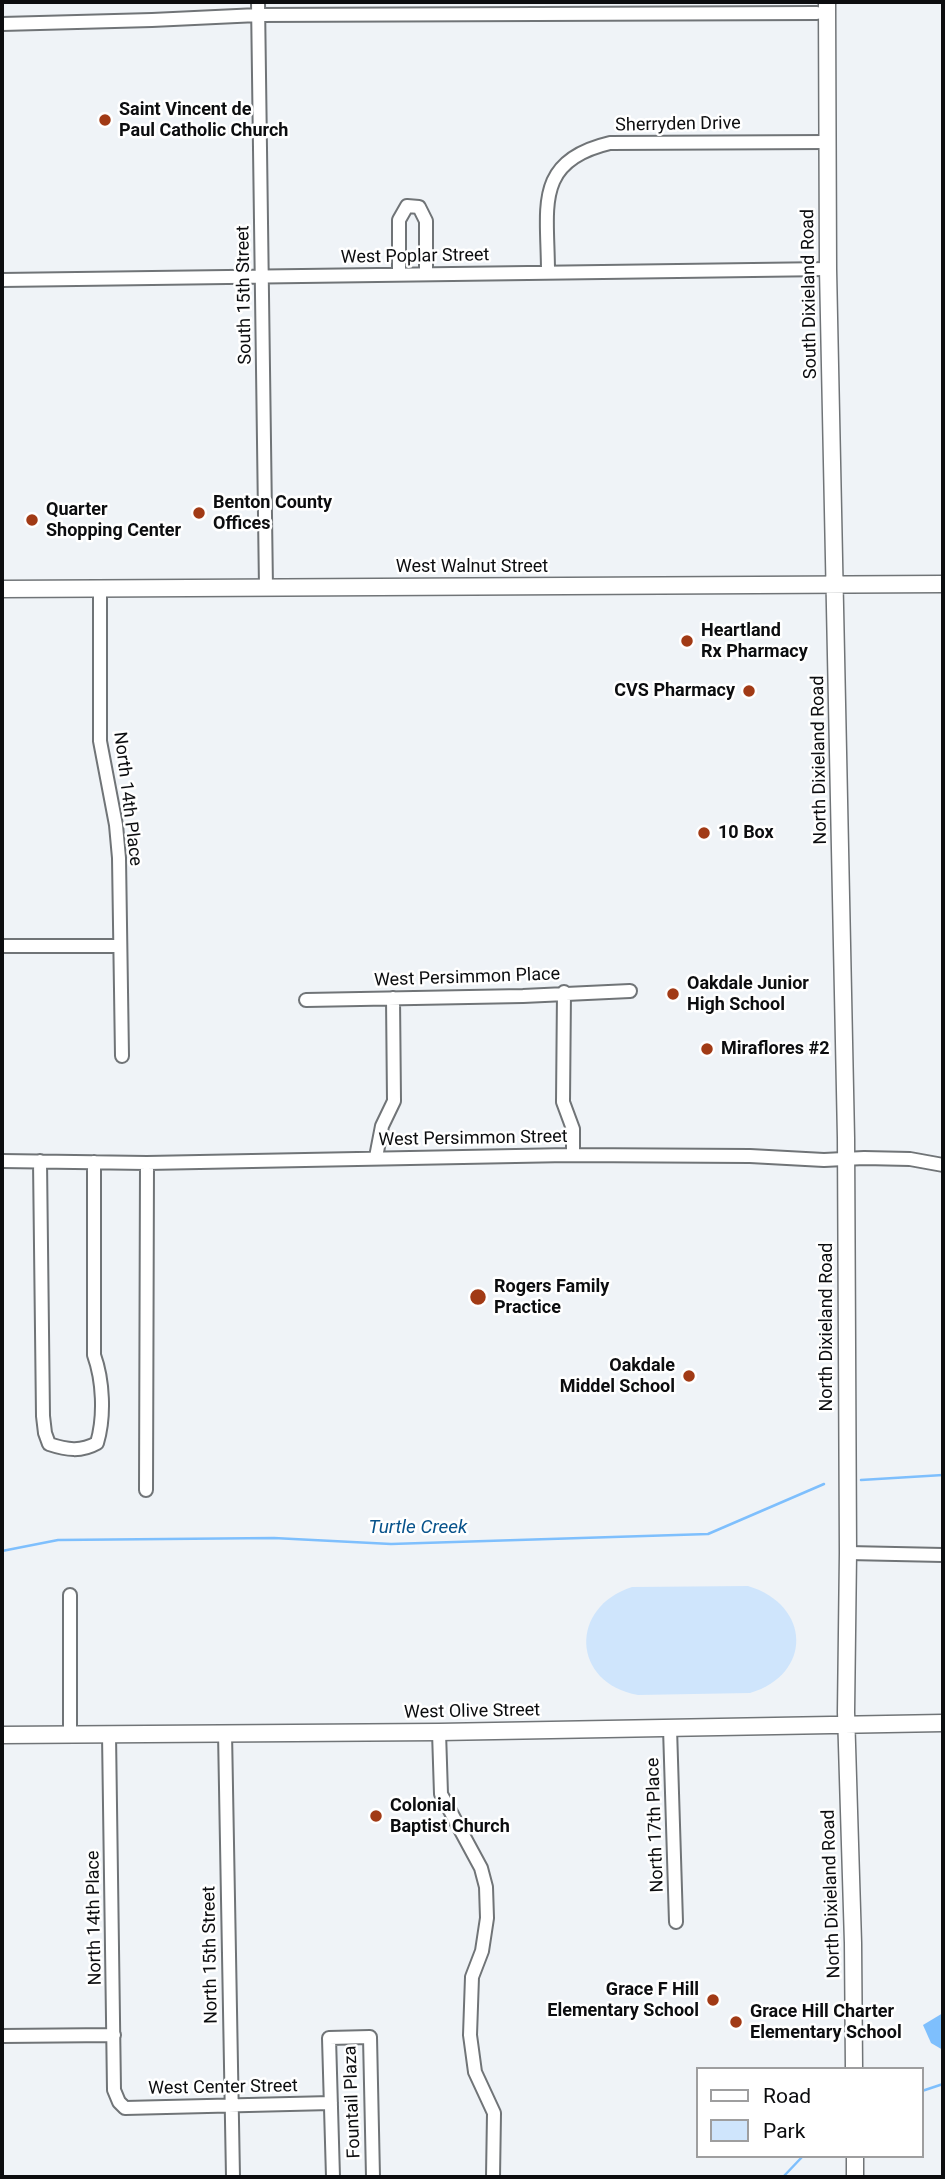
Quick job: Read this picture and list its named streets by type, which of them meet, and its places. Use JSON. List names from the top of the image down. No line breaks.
{"streets":{"main road":["South Dixieland Road","West Walnut Street","North Dixieland Road","West Olive Street"],"street":["Sherryden Drive","West Poplar Street","South 15th Street","North 14th Place","West Persimmon Place","West Persimmon Street","North 17th Place","North 15th Street","West Center Street","Fountail Plaza"]},"crossings":[["Sherryden Drive","West Poplar Street"],["Sherryden Drive","South Dixieland Road"],["West Poplar Street","South Dixieland Road"],["West Poplar Street","South 15th Street"],["South Dixieland Road","West Walnut Street"],["South Dixieland Road","North Dixieland Road"],["South 15th Street","West Walnut Street"],["West Walnut Street","North Dixieland Road"],["West Walnut Street","North 14th Place"],["North Dixieland Road","West Persimmon Street"],["North Dixieland Road","West Olive Street"],["North 14th Place","West Olive Street"],["North 14th Place","West Center Street"],["West Olive Street","North 17th Place"],["West Olive Street","North 15th Street"],["North 15th Street","West Center Street"],["West Center Street","Fountail Plaza"]],"water":["Turtle Creek"],"places":["Saint Vincent de Paul Catholic Church","Benton County Offices","Quarter Shopping Center","Heartland Rx Pharmacy","CVS Pharmacy","10 Box","Oakdale Junior High School","Miraflores #2","Rogers Family Practice","Oakdale Middel School","Colonial Baptist Church","Grace F Hill Elementary School","Grace Hill Charter Elementary School"],"legend":["Road","Park"]}
